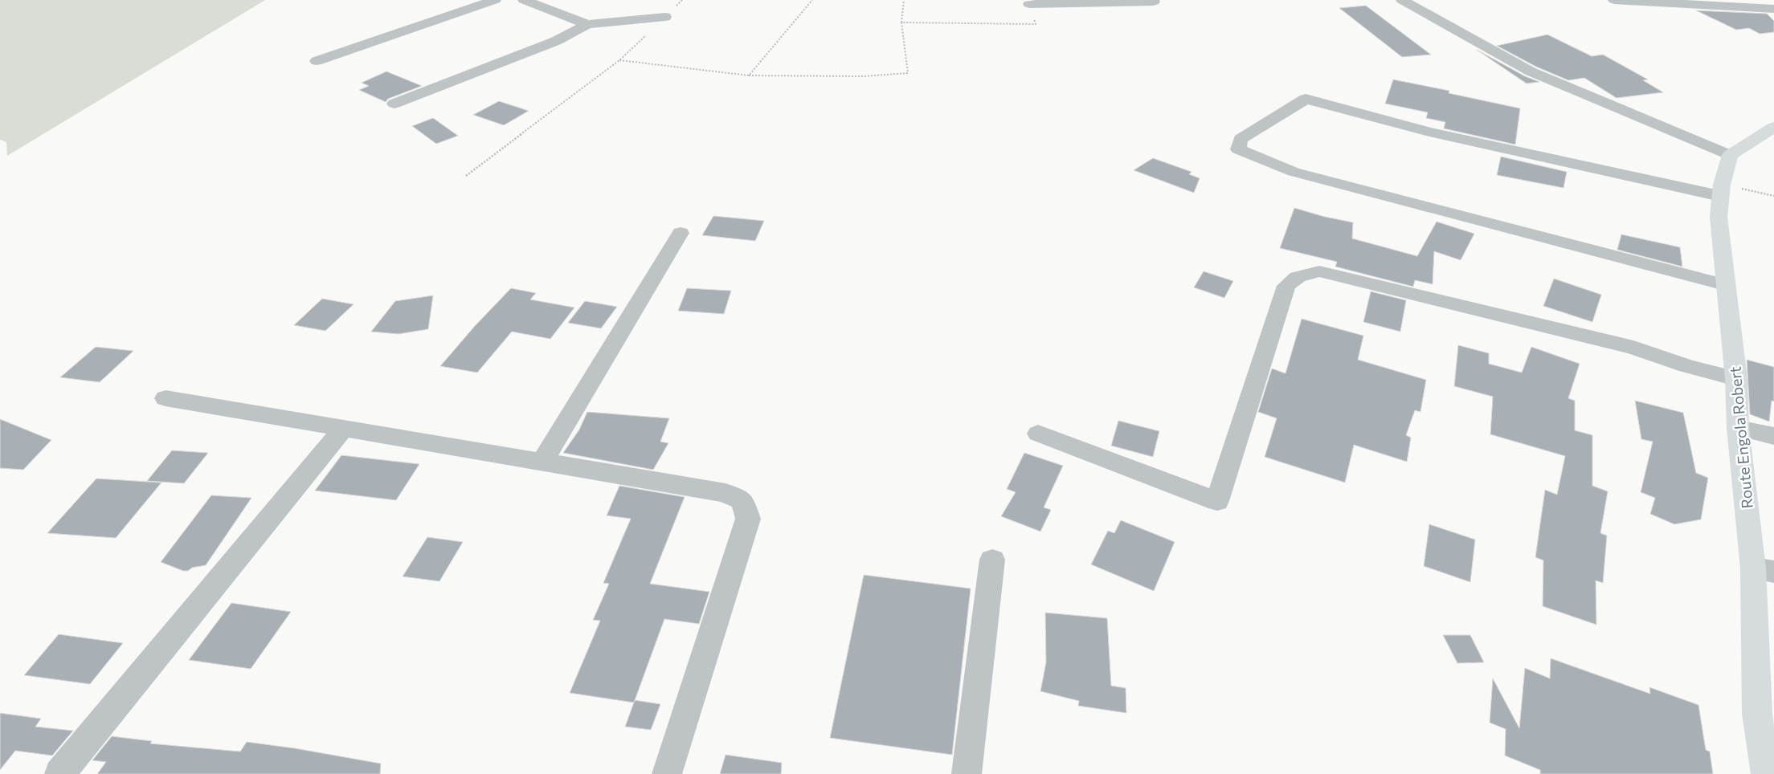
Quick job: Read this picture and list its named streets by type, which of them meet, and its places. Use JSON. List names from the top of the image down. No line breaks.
{"streets":{"street":["Route Engola Robert"]}}
